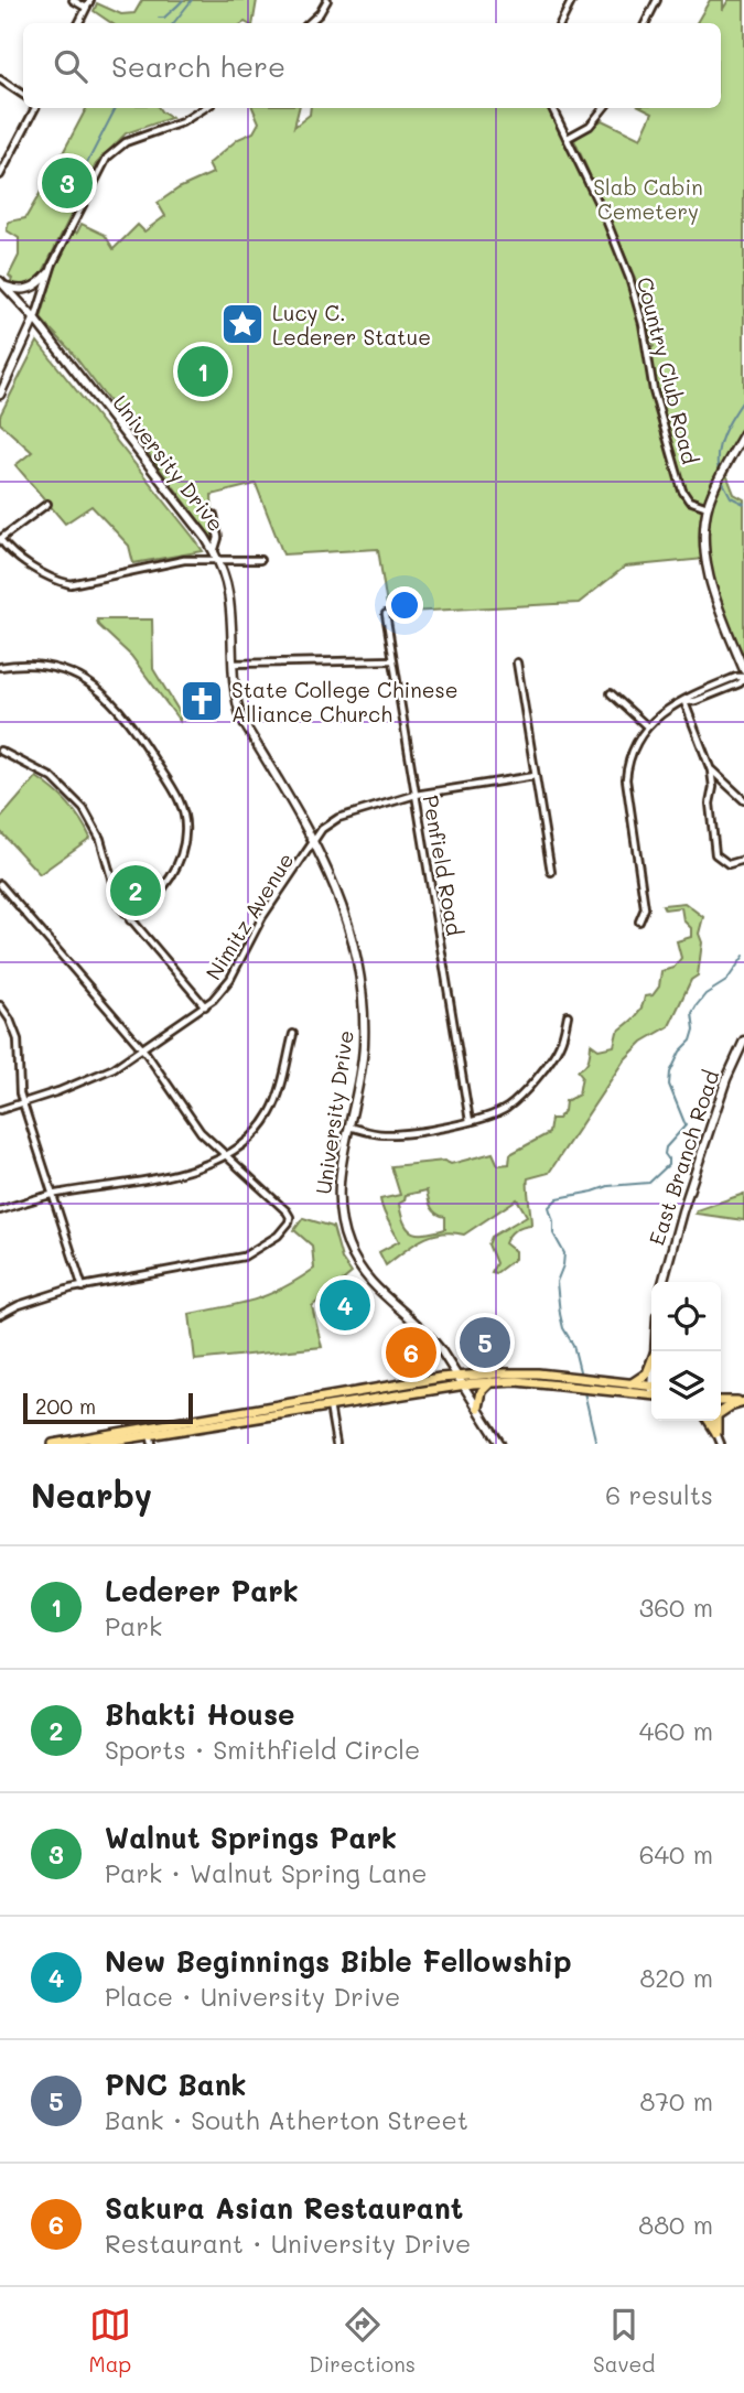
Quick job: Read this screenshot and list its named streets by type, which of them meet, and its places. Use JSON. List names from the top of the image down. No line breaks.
{"streets":{"main road":["University Drive","East Branch Road"],"street":["Country Club Road","Penfield Road","Nimitz Avenue"]},"crossings":[["University Drive","Nimitz Avenue"],["Penfield Road","Nimitz Avenue"]],"parks":["Slab Cabin Cemetery"],"places":{"place":["Lucy C. Lederer Statue"],"church":["State College Chinese Alliance Church"]},"scale_bar":"200 m","page":{"search":"Search here","pins":["3","1","2","4","5","6"],"scale":"200 m","heading":["Nearby","6 results"],"list":[{"mark":"1","name":"Lederer Park","note":"Park","value":"360 m"},{"mark":"2","name":"Bhakti House","note":"Sports · Smithfield Circle","value":"460 m"},{"mark":"3","name":"Walnut Springs Park","note":"Park · Walnut Spring Lane","value":"640 m"},{"mark":"4","name":"New Beginnings Bible Fellowship","note":"Place · University Drive","value":"820 m"},{"mark":"5","name":"PNC Bank","note":"Bank · South Atherton Street","value":"870 m"},{"mark":"6","name":"Sakura Asian Restaurant","note":"Restaurant · University Drive","value":"880 m"}],"nav":["Map","Directions","Saved"]}}
